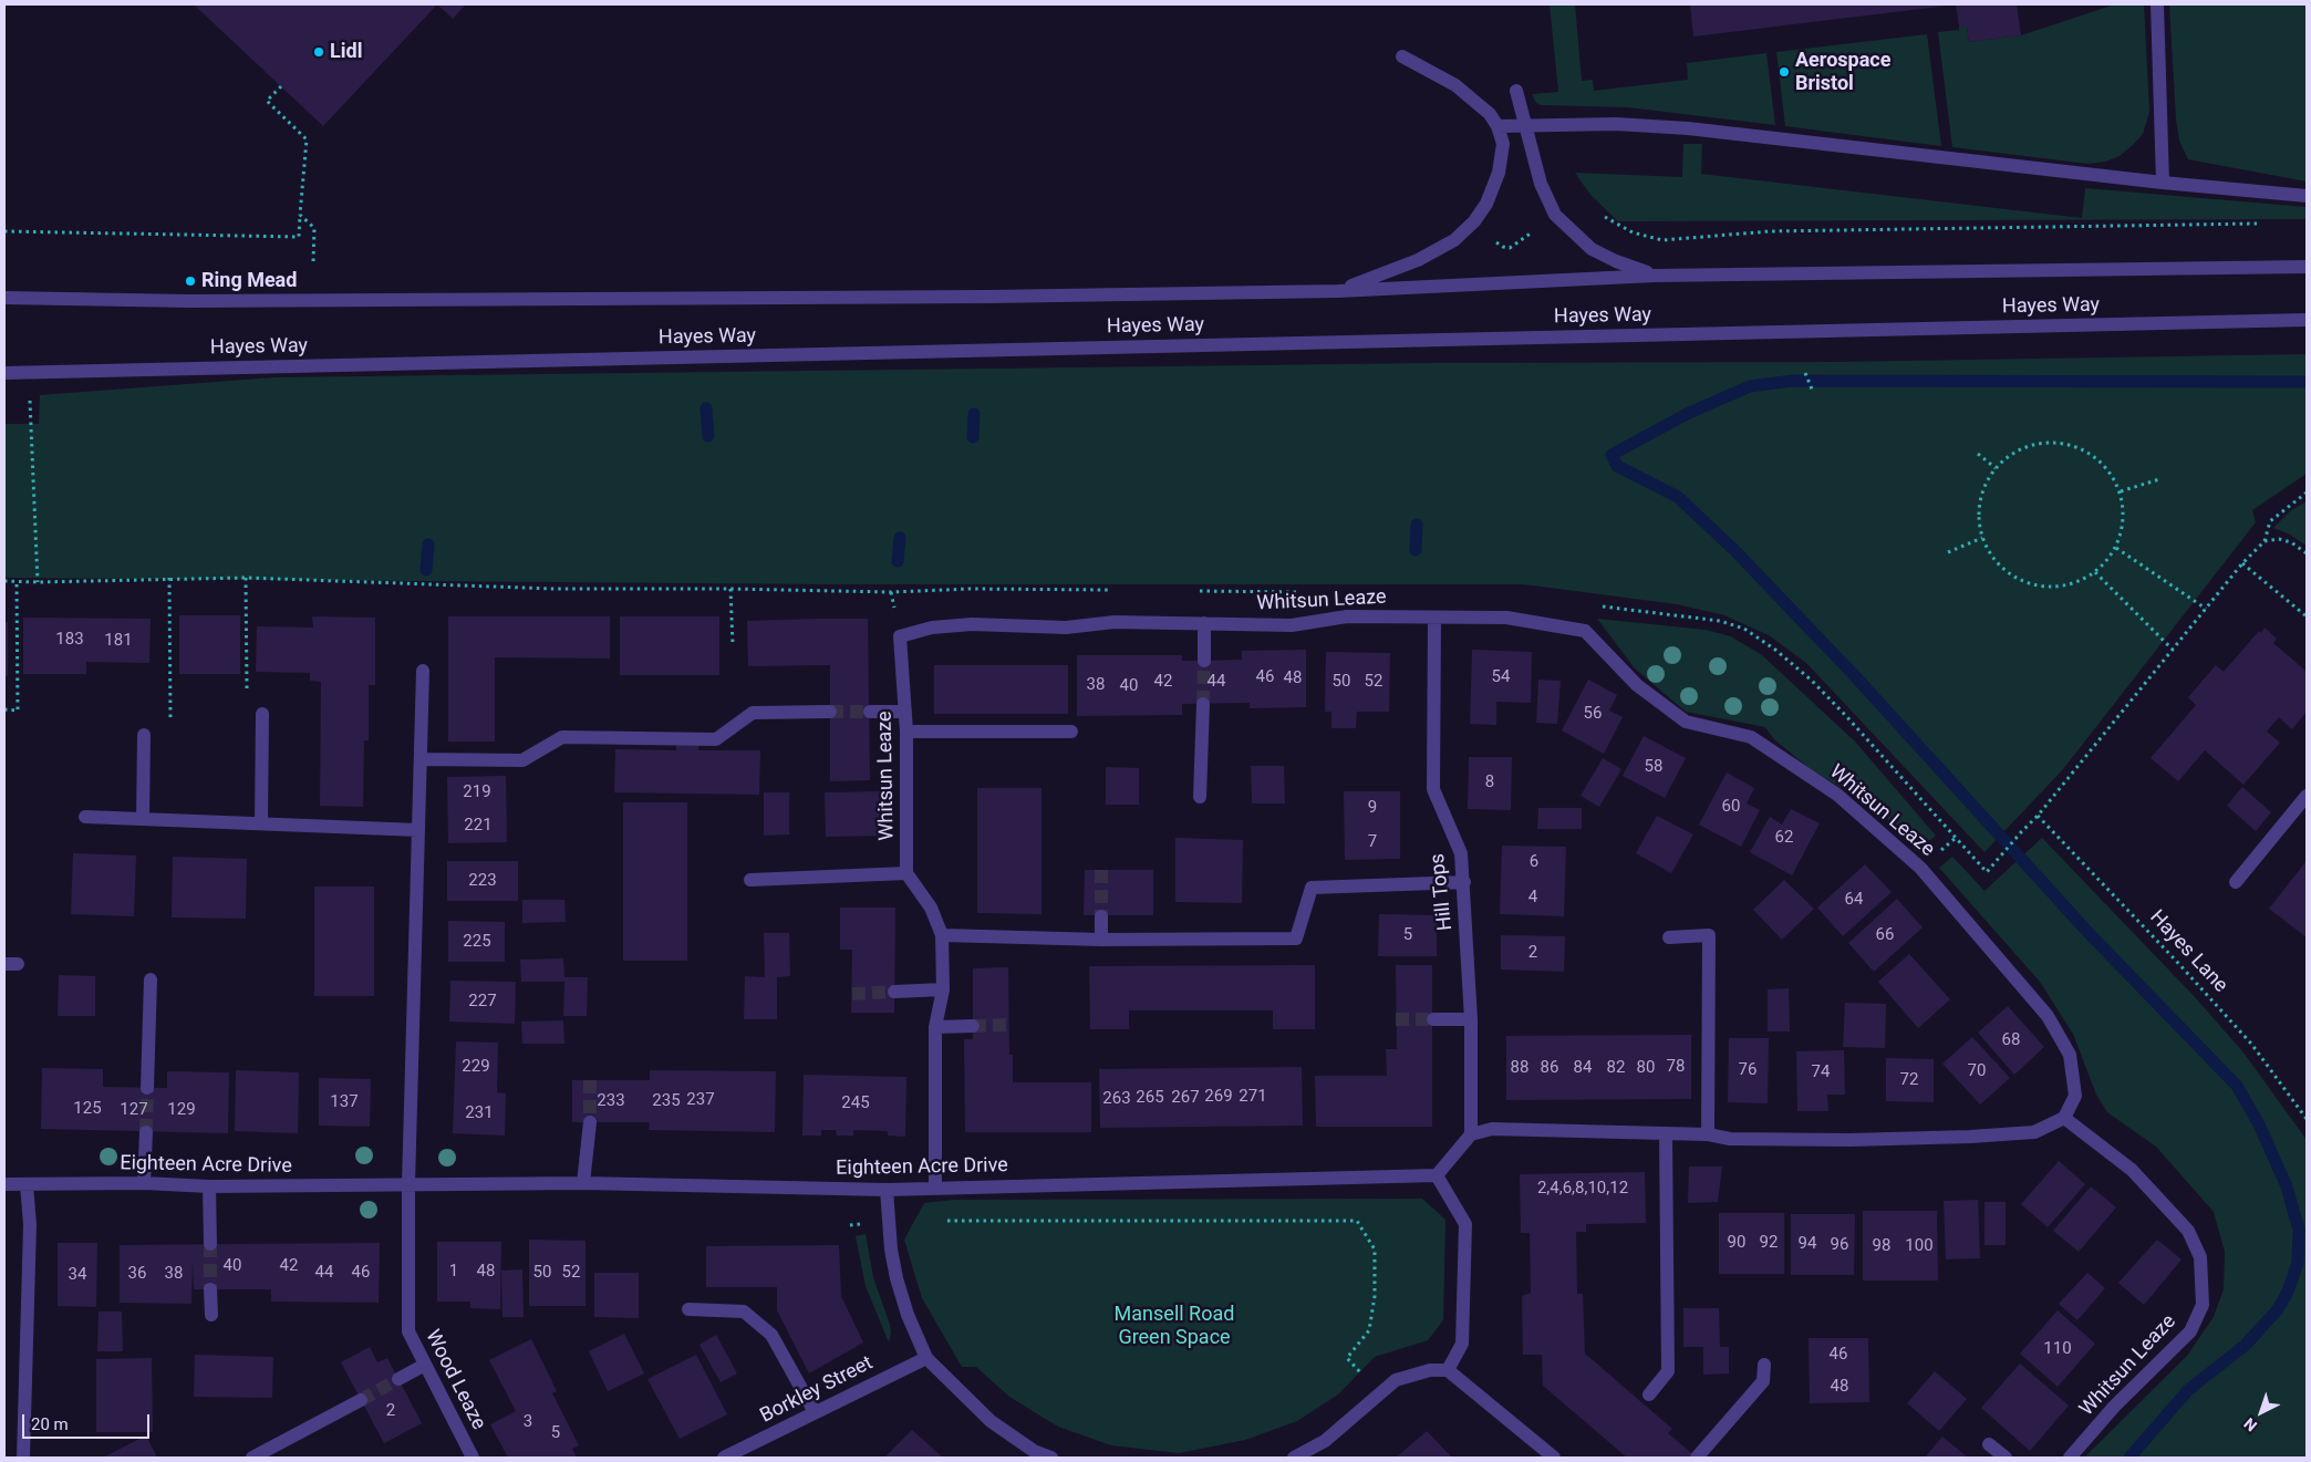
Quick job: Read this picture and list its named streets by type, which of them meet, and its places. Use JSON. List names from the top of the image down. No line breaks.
{"streets":{"street":["Hayes Way","Whitsun Leaze","Hill Tops","Eighteen Acre Drive","Wood Leaze","Borkley Street"],"path":["Hayes Lane"]},"crossings":[["Whitsun Leaze","Hill Tops"],["Eighteen Acre Drive","Wood Leaze"]],"parks":["Mansell Road Green Space"],"places":["Lidl","Aerospace Bristol","Ring Mead"],"house_numbers":["183","181","46","54","48","42","44","50","52","38","40","56","58","8","219","60","9","221","62","7","6","223","4","64","5","66","225","2","227","68","229","78","88","86","84","82","80","76","70","74","72","269","271","265","267","263","237","233","235","137","245","125","127","129","231","2,4,6,8,10,12","90","92","94","96","98","100","40","42","1","48","44","46","50","52","36","38","34","110","46","48","2","3","5"],"scale_bar":"20 m","north":"bottom left"}
